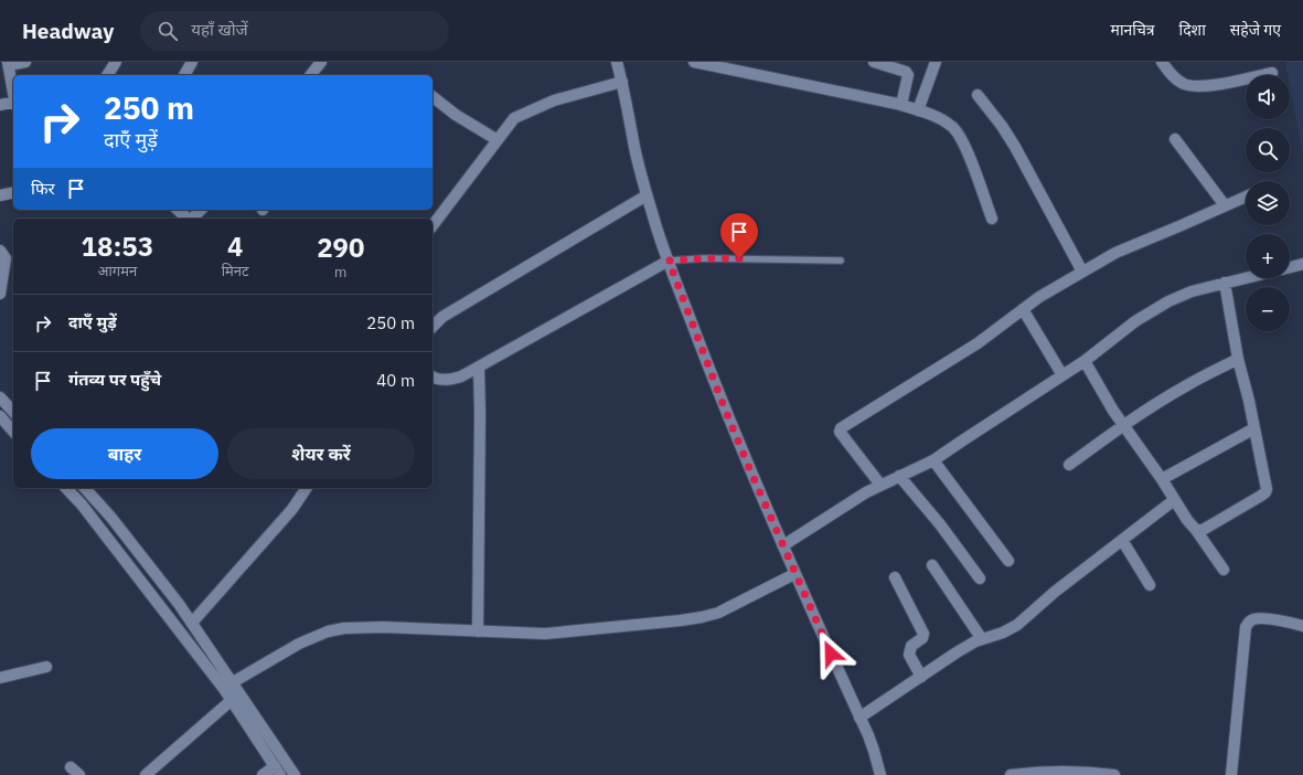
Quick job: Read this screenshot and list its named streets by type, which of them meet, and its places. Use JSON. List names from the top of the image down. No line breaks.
{"page":{"header":"Headway","search":"यहाँ खोजें","nav":["मानचित्र","दिशा","सहेजे गए"],"map_buttons":["+","−"],"turn":["250 m","दाएँ मुड़ें"],"then":"फिर","eta":["18:53","आगमन","4","मिनट","290","m"],"list":[{"name":"दाएँ मुड़ें","value":"250 m"},{"name":"गंतव्य पर पहुँचे","value":"40 m"}],"buttons":["बाहर","शेयर करें"]}}
